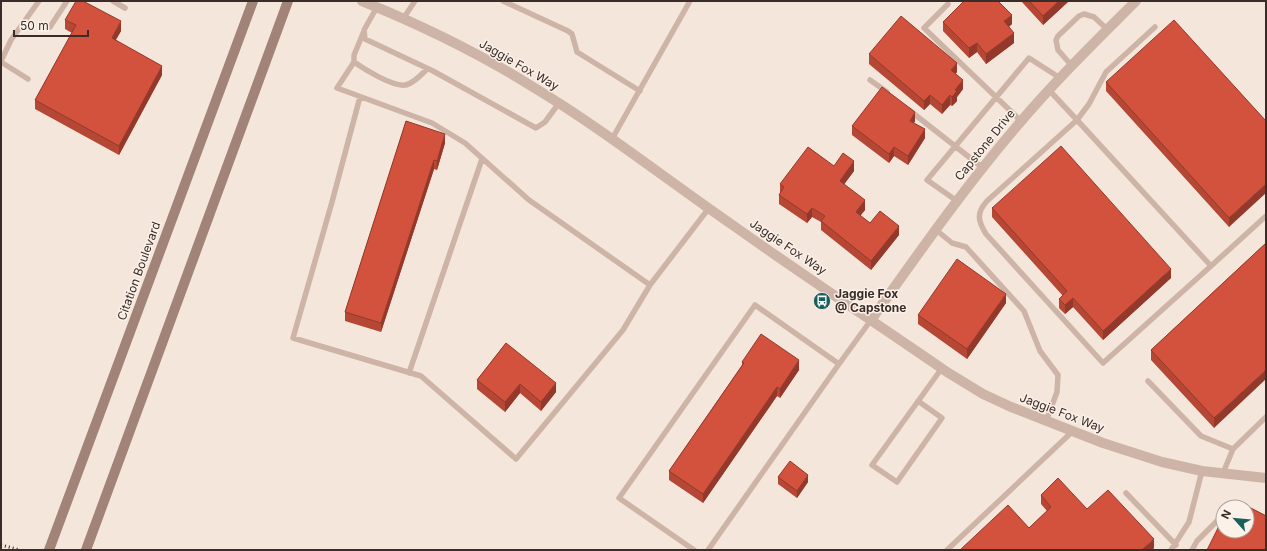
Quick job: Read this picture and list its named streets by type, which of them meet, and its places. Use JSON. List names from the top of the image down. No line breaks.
{"streets":{"main road":["Citation Boulevard"],"street":["Jaggie Fox Way","Capstone Drive"]},"crossings":[["Jaggie Fox Way","Capstone Drive"]],"places":{"bus stop":["Jaggie Fox @ Capstone"]},"scale_bar":"50 m","north":"top left"}
